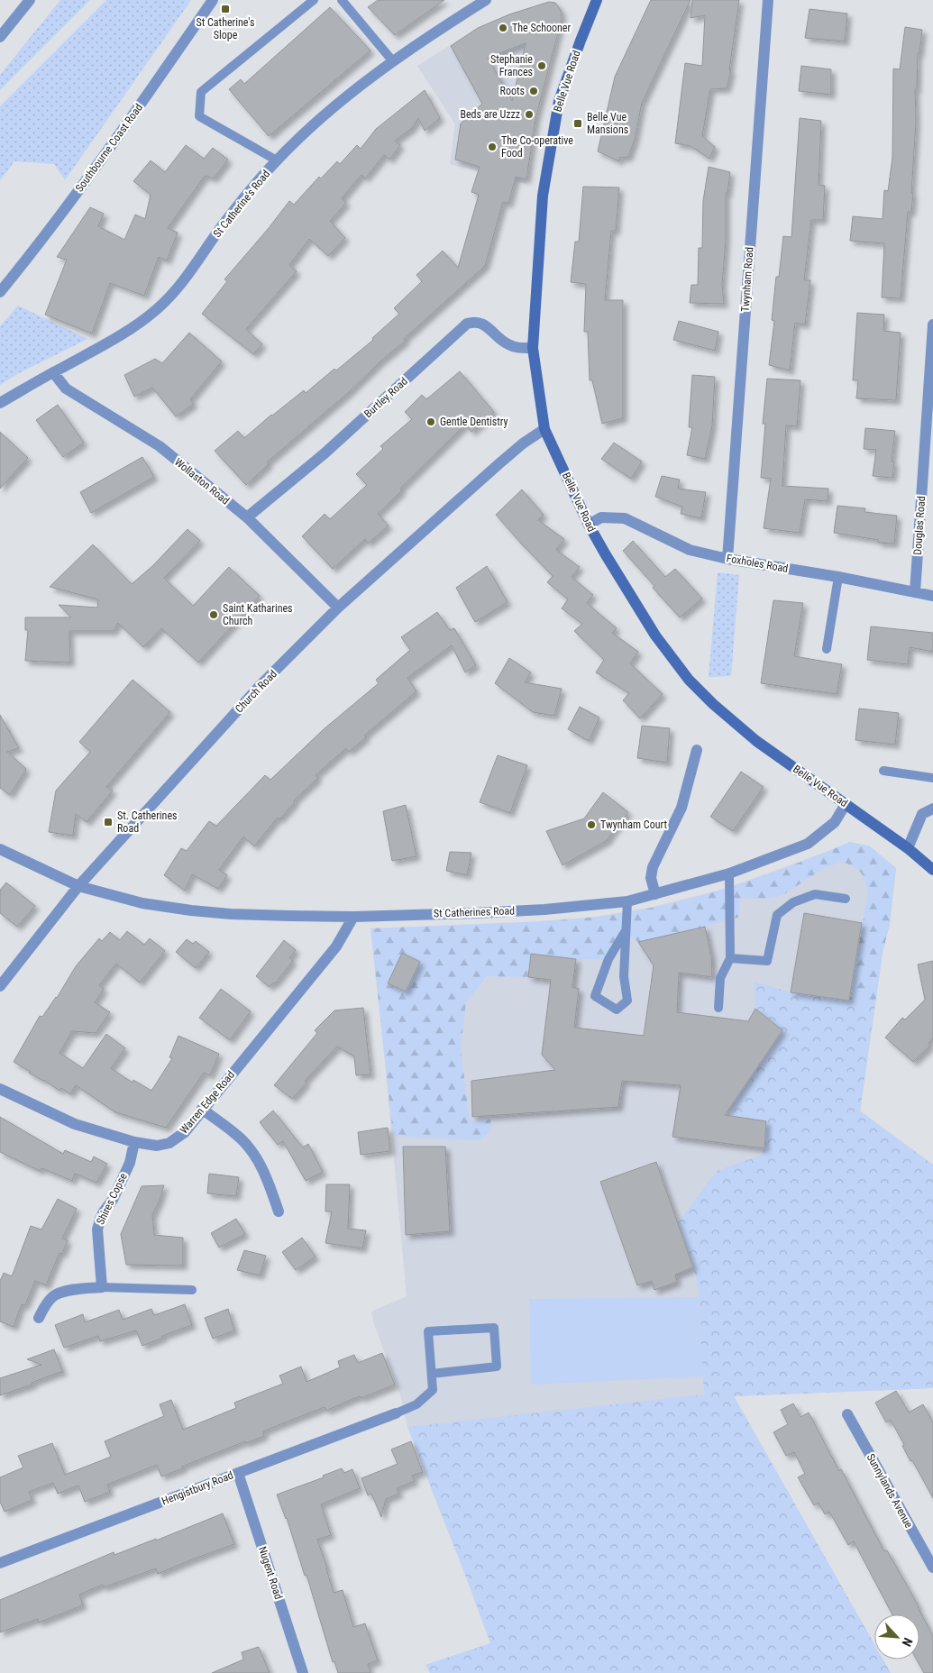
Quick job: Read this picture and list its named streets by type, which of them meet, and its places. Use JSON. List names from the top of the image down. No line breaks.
{"streets":{"main road":["Belle Vue Road"],"street":["Southbourne Coast Road","St Catherine's Road","Twynham Road","Burtley Road","Wollaston Road","Douglas Road","Foxholes Road","Church Road","St Catherines Road","Warren Edge Road","Shires Copse","Hengistbury Road","Sunnylands Avenue","Nugent Road"]},"crossings":[["Belle Vue Road","Burtley Road"],["Belle Vue Road","Foxholes Road"],["Belle Vue Road","Church Road"],["Belle Vue Road","St Catherines Road"],["St Catherine's Road","Wollaston Road"],["Twynham Road","Foxholes Road"],["Burtley Road","Wollaston Road"],["Wollaston Road","Church Road"],["Douglas Road","Foxholes Road"],["Church Road","St Catherines Road"],["St Catherines Road","Warren Edge Road"],["Warren Edge Road","Shires Copse"],["Hengistbury Road","Nugent Road"]],"places":{"transit":["St Catherine's Slope","Belle Vue Mansions","St. Catherines Road"],"other":["The Schooner","Stephanie Frances","Roots","Beds are Uzzz","The Co-operative Food","Gentle Dentistry","Saint Katharines Church","Twynham Court"]},"north":"bottom right"}
